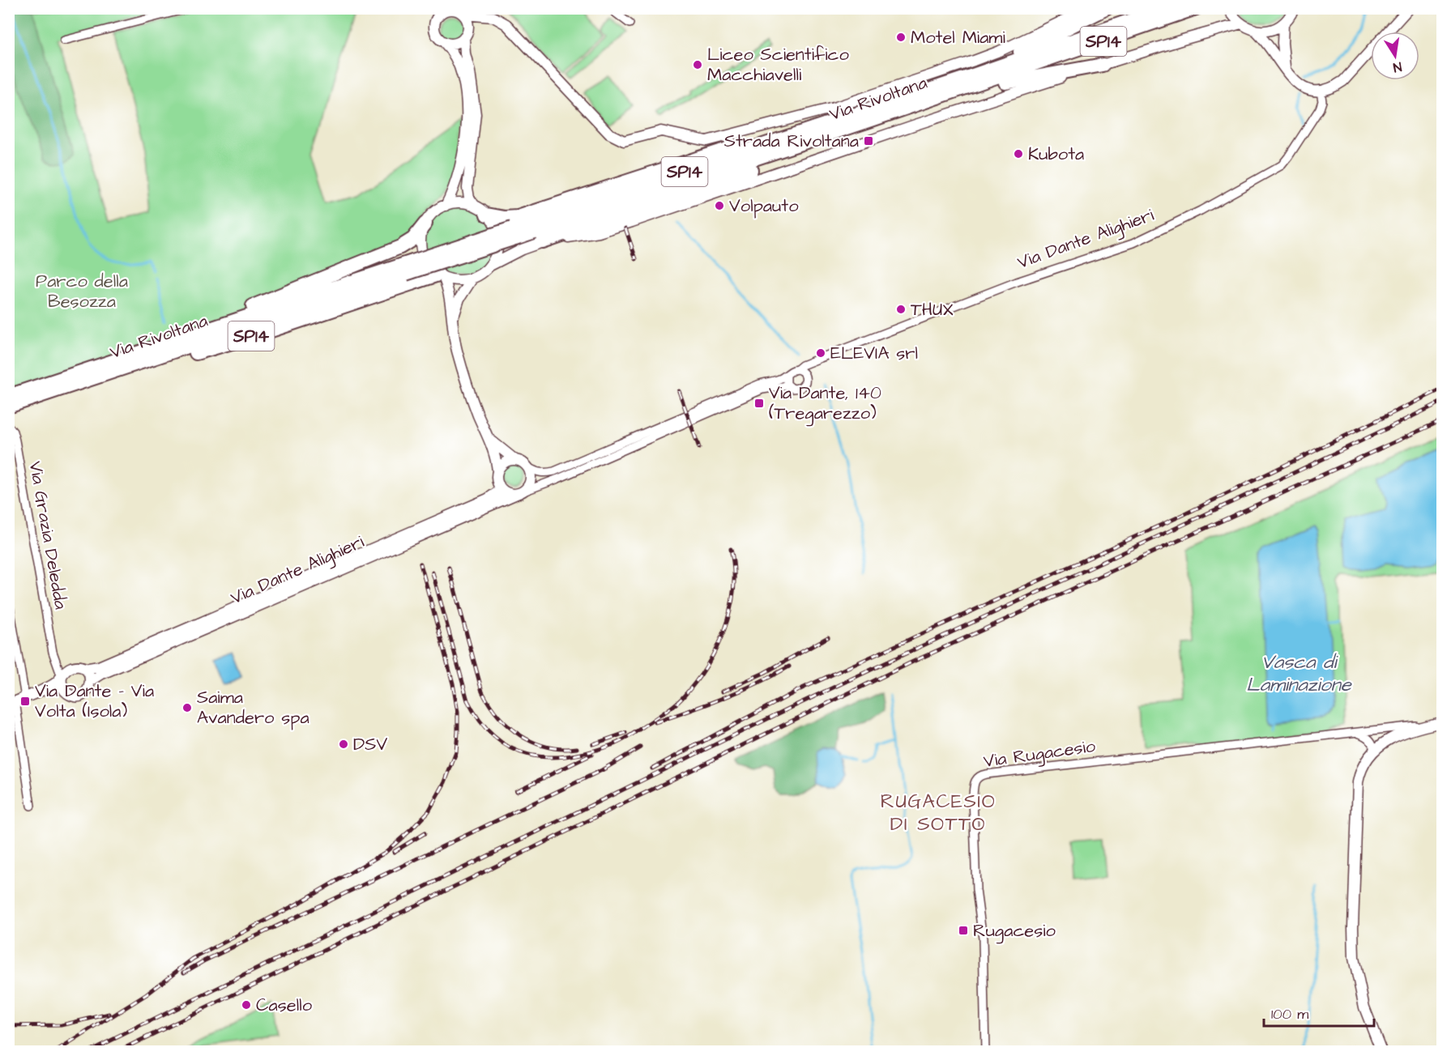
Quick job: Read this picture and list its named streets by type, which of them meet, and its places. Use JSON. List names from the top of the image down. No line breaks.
{"streets":{"highway":["SP14","Via Rivoltana"],"street":["Via Dante Alighieri","Via Grazia Deledda","Via Rugacesio"]},"crossings":[["SP14","Via Rivoltana"],["Via Dante Alighieri","Via Grazia Deledda"]],"districts":["RUGACESIO DI SOTTO"],"water":["Vasca di Laminazione"],"parks":["Parco della Besozza"],"places":{"other":["Motel Miami","Liceo Scientifico Macchiavelli","Kubota","Volpauto","THUX","ELEVIA srl","Saima Avandero spa","DSV","Casello"],"transit":["Strada Rivoltana","Via Dante, 140 (Tregarezzo)","Via Dante - Via Volta (Isola)","Rugacesio"]},"scale_bar":"100 m","north":"bottom"}
